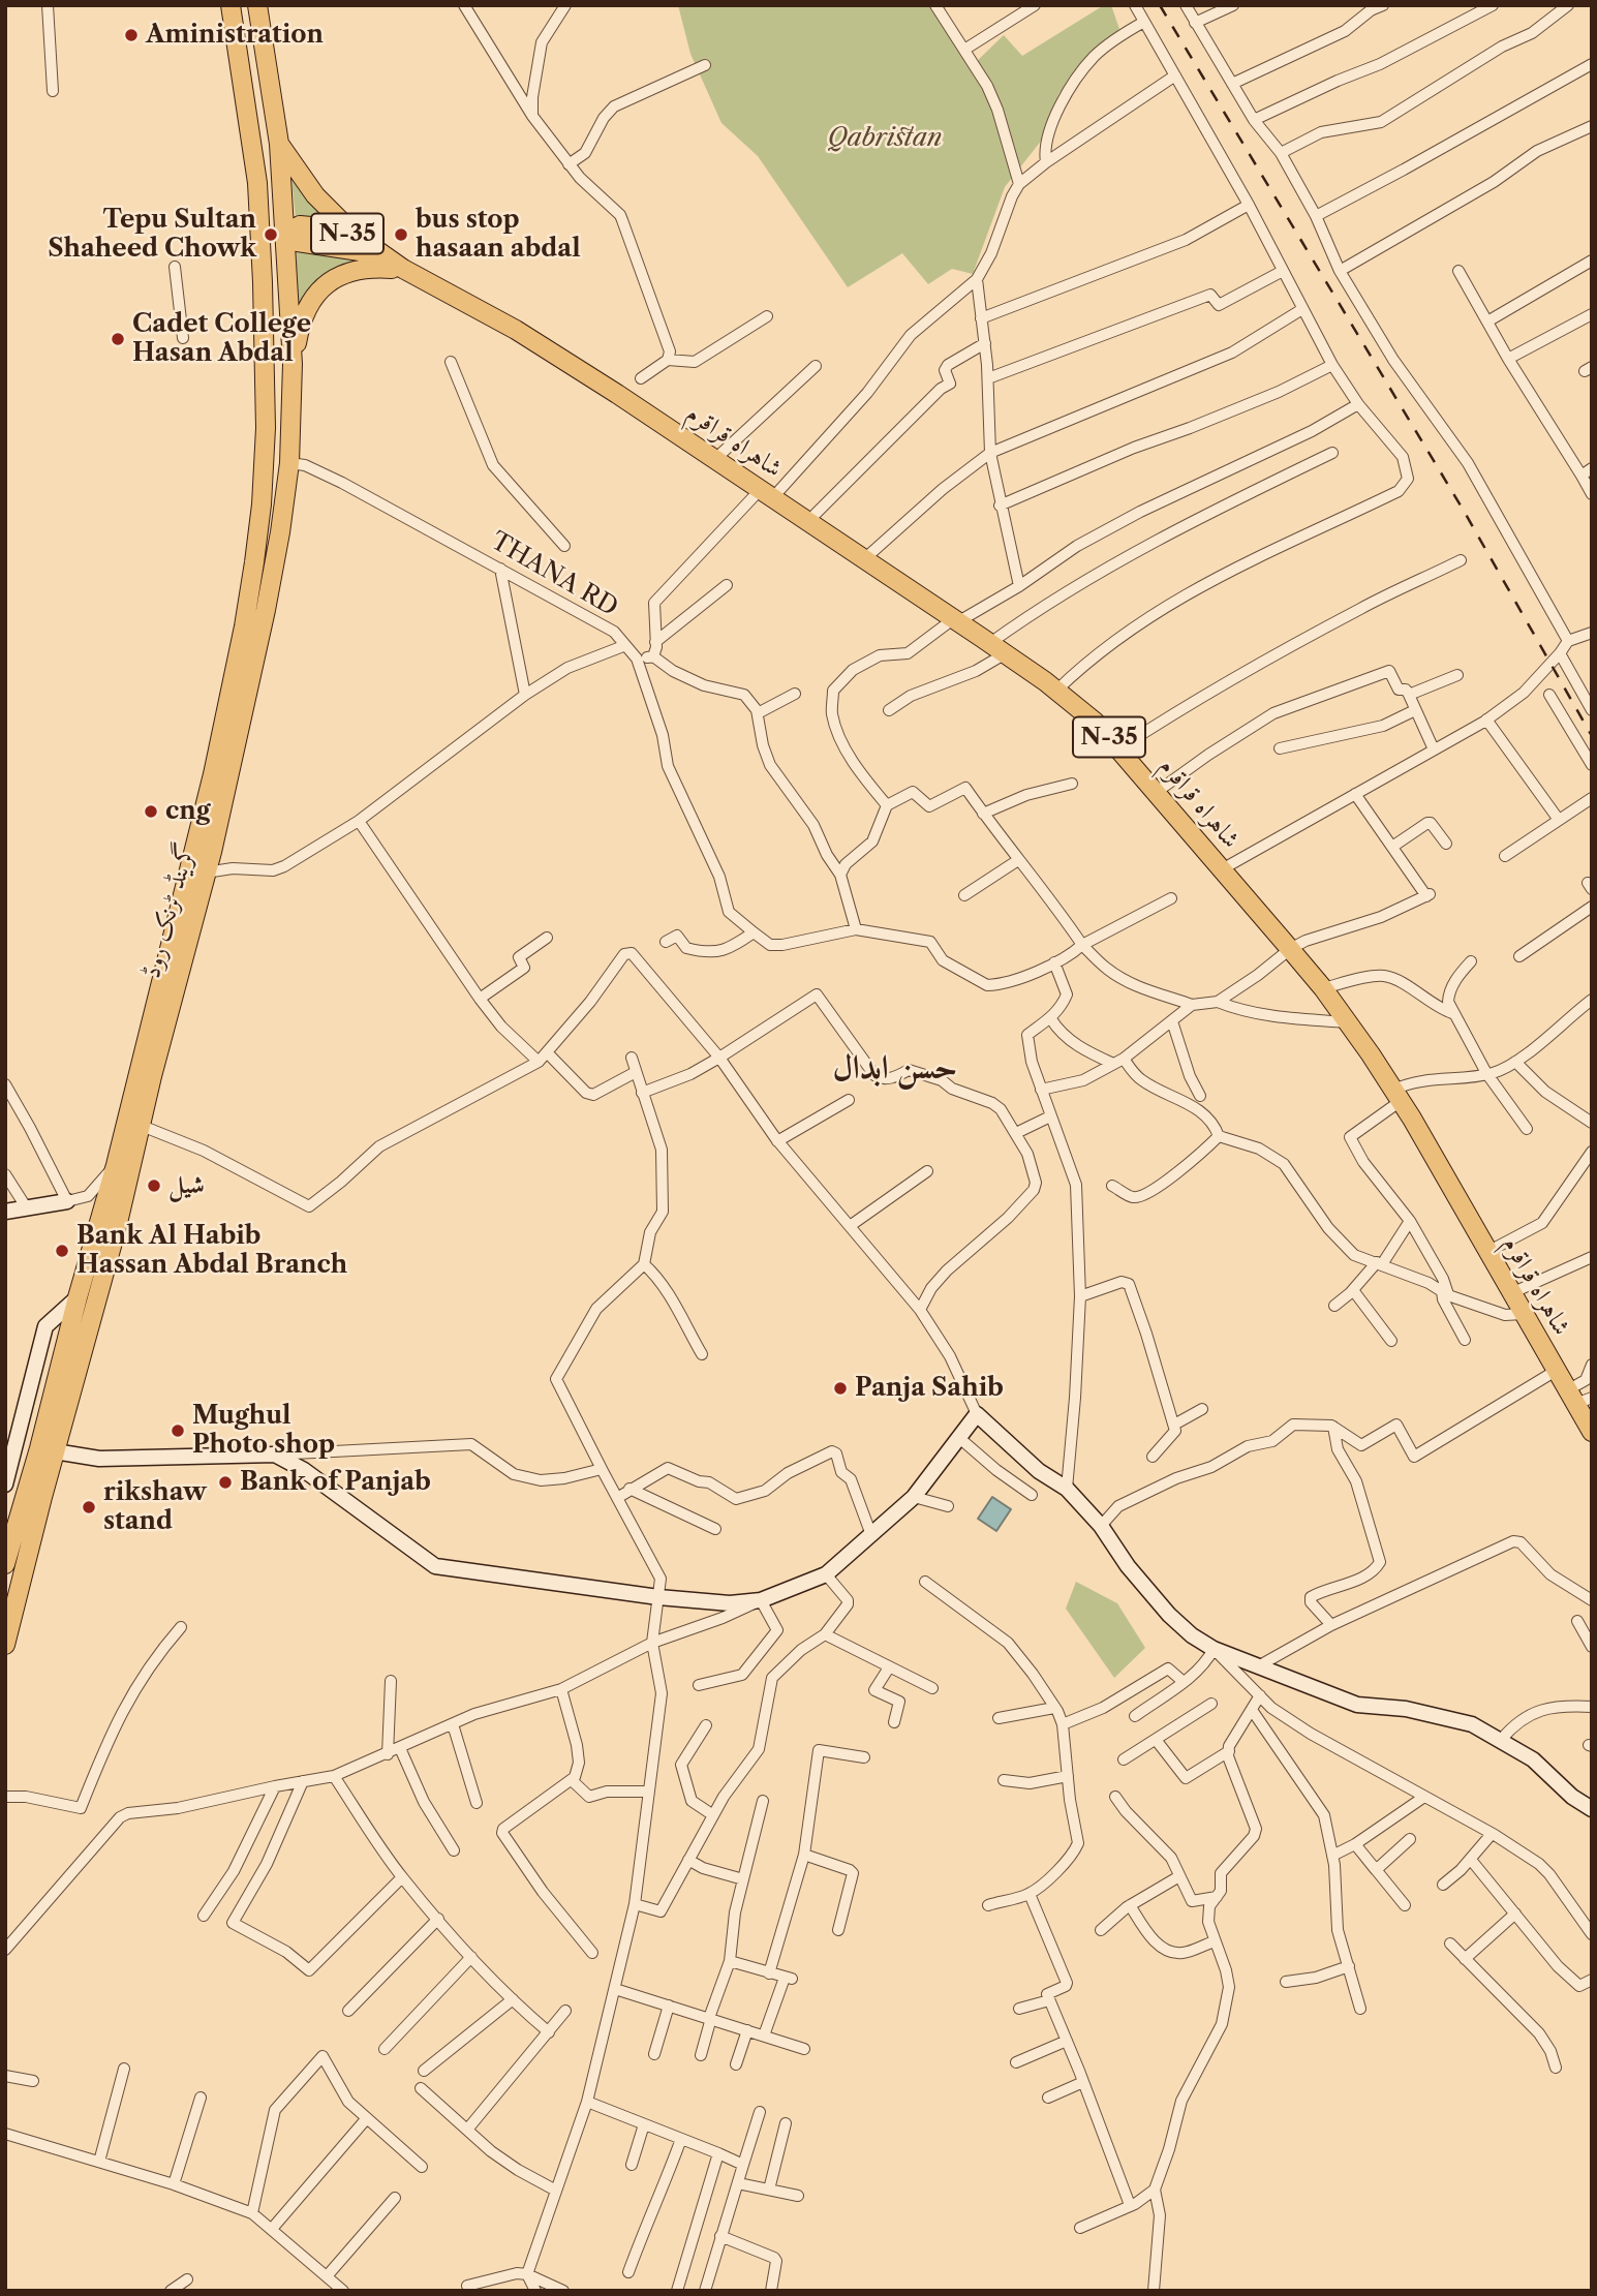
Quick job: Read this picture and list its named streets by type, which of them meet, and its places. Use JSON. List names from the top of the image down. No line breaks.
{"streets":{"highway":["N-35","شاہراہ قراقرم","گرینڈ ٹرنک روڈ"],"street":["THANA RD"]},"crossings":[["شاہراہ قراقرم","گرینڈ ٹرنک روڈ"],["THANA RD","گرینڈ ٹرنک روڈ"]],"districts":["حسن ابدال"],"parks":["Qabristan"],"places":["Aministration","Tepu Sultan Shaheed Chowk","bus stop hasaan abdal","Cadet College Hasan Abdal","cng","شیل","Bank Al Habib Hassan Abdal Branch","Panja Sahib","Mughul Photo shop","Bank of Panjab","rikshaw stand"]}
